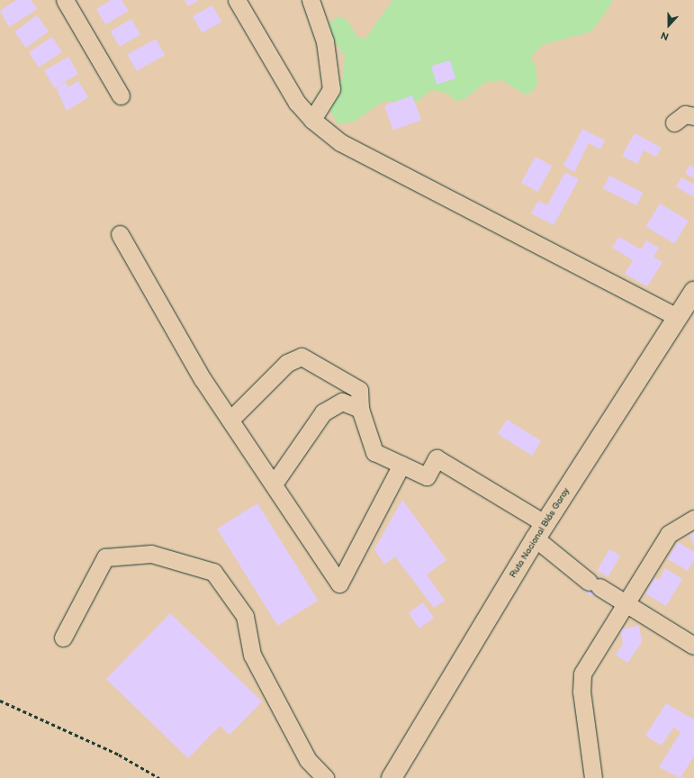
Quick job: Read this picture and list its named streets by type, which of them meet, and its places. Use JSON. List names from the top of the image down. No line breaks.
{"streets":{"highway":["Ruta Nacional Blás Garay"]},"north":"bottom"}
